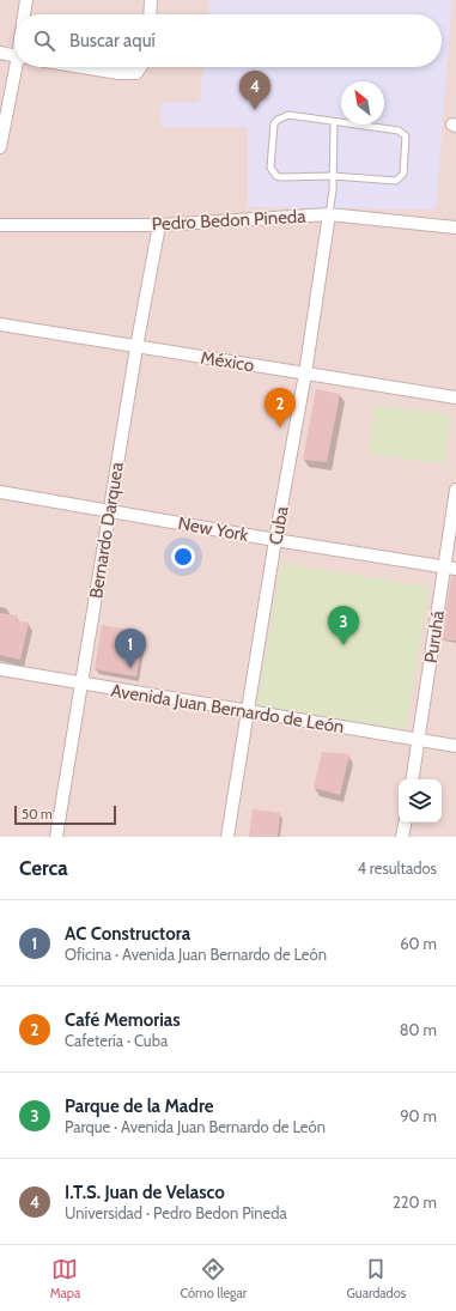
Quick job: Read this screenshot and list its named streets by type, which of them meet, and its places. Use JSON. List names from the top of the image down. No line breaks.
{"streets":{"street":["Pedro Bedon Pineda","México","Cuba","New York","Bernardo Darquea","Puruhá","Avenida Juan Bernardo de León"]},"crossings":[["Pedro Bedon Pineda","Cuba"],["Pedro Bedon Pineda","Bernardo Darquea"],["México","Cuba"],["México","Bernardo Darquea"],["Cuba","New York"],["Cuba","Avenida Juan Bernardo de León"],["New York","Bernardo Darquea"],["New York","Puruhá"],["Bernardo Darquea","Avenida Juan Bernardo de León"],["Puruhá","Avenida Juan Bernardo de León"]],"scale_bar":"50 m","north":"top left","page":{"search":"Buscar aquí","pins":["4","2","3","1"],"scale":"50 m","heading":["Cerca","4 resultados"],"list":[{"mark":"1","name":"AC Constructora","note":"Oficina · Avenida Juan Bernardo de León","value":"60 m"},{"mark":"2","name":"Café Memorias","note":"Cafetería · Cuba","value":"80 m"},{"mark":"3","name":"Parque de la Madre","note":"Parque · Avenida Juan Bernardo de León","value":"90 m"},{"mark":"4","name":"I.T.S. Juan de Velasco","note":"Universidad · Pedro Bedon Pineda","value":"220 m"}],"nav":["Mapa","Cómo llegar","Guardados"]}}
